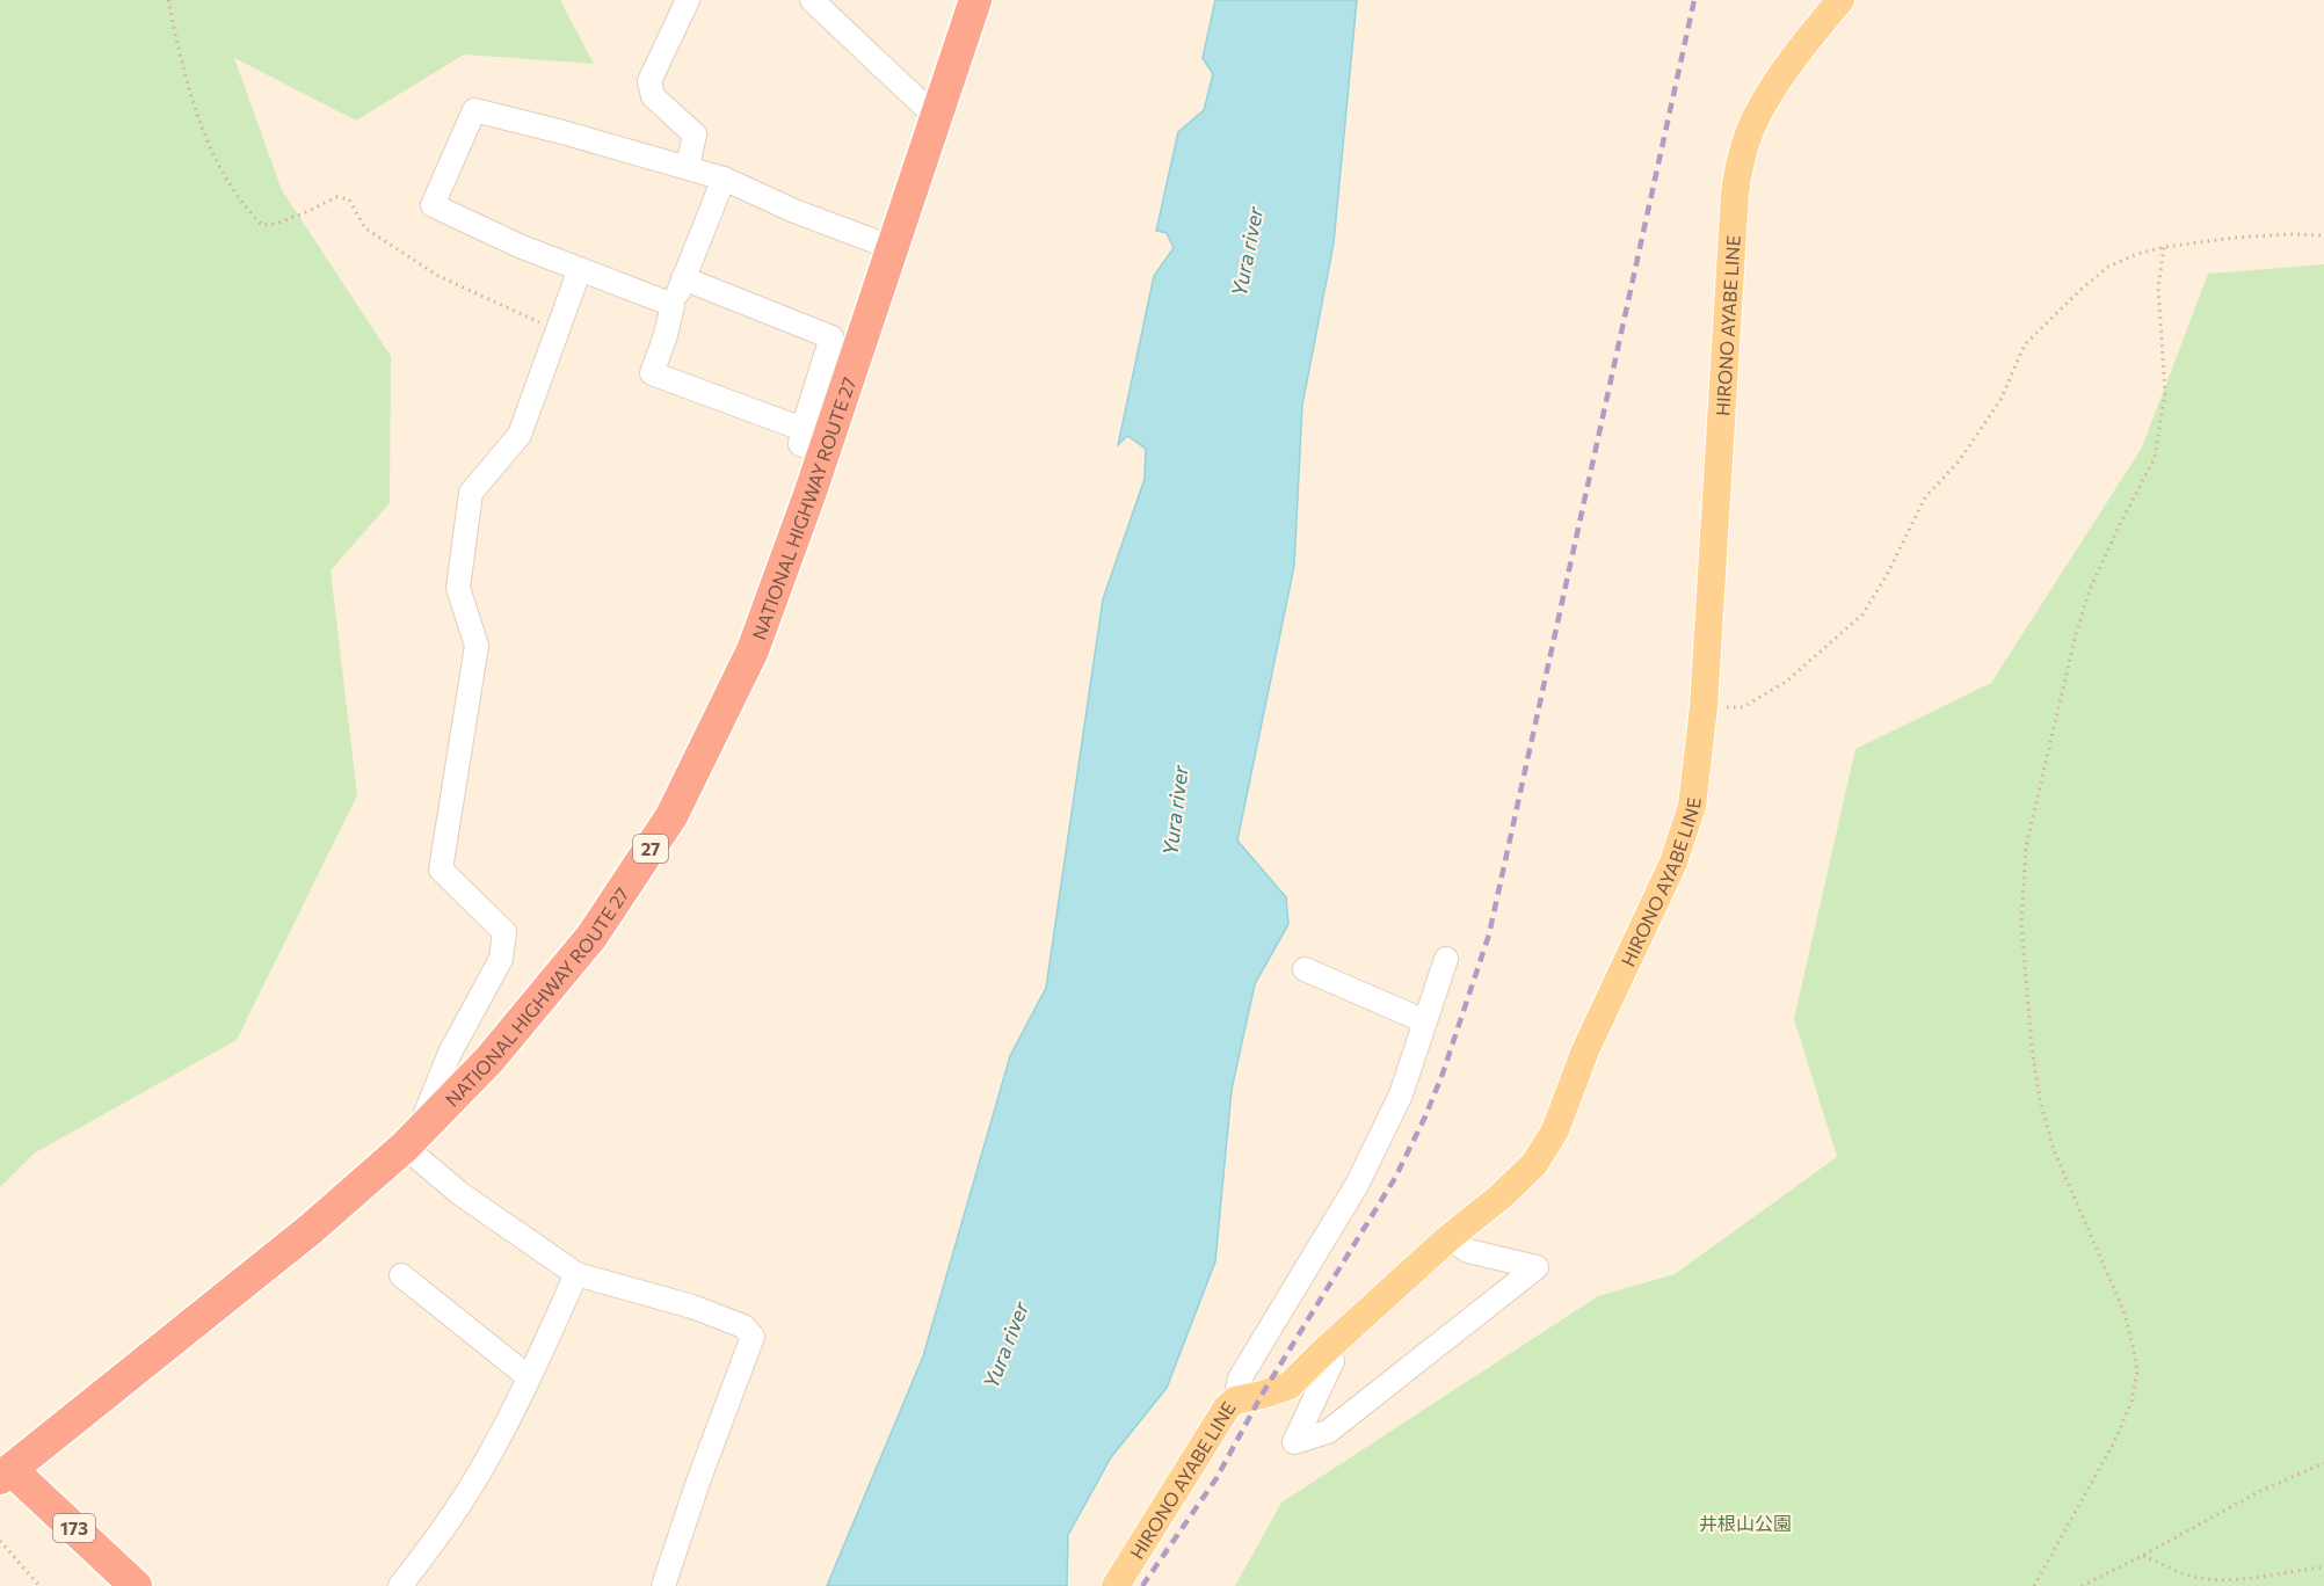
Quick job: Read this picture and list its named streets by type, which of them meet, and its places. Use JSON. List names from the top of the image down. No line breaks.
{"streets":{"highway":["NATIONAL HIGHWAY ROUTE 27","27","173"],"main road":["HIRONO AYABE LINE"]},"crossings":[["NATIONAL HIGHWAY ROUTE 27","173"]],"water":["Yura river"],"parks":["井根山公園"]}
